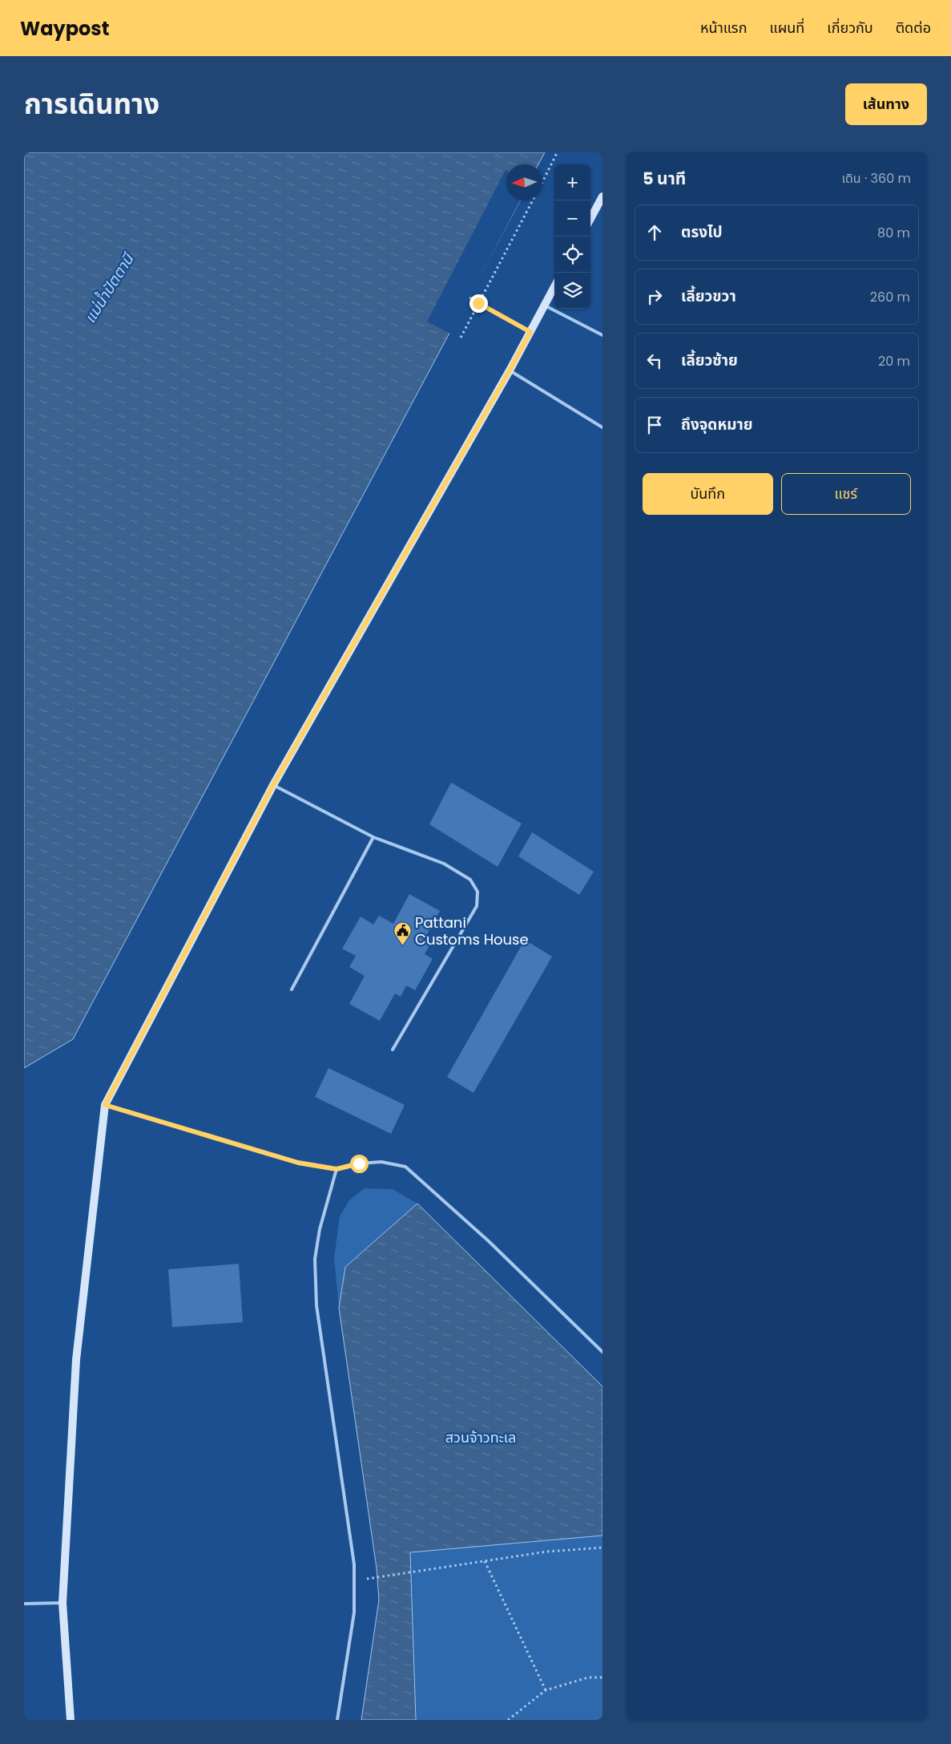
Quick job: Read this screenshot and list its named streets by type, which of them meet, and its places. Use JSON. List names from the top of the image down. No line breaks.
{"water":["แม่น้ำปัตตานี"],"parks":["สวนจ้าวทะเล"],"places":{"public building":["Pattani Customs House"]},"north":"left","page":{"header":"Waypost","nav":["หน้าแรก","แผนที่","เกี่ยวกับ","ติดต่อ"],"title":"การเดินทาง","buttons":["เส้นทาง",["บันทึก","แชร์"]],"heading":["5 นาที","เดิน · 360 m"],"map_buttons":["+","−"],"list":[["ตรงไป","80 m"],["เลี้ยวขวา","260 m"],["เลี้ยวซ้าย","20 m"],"ถึงจุดหมาย"]}}
